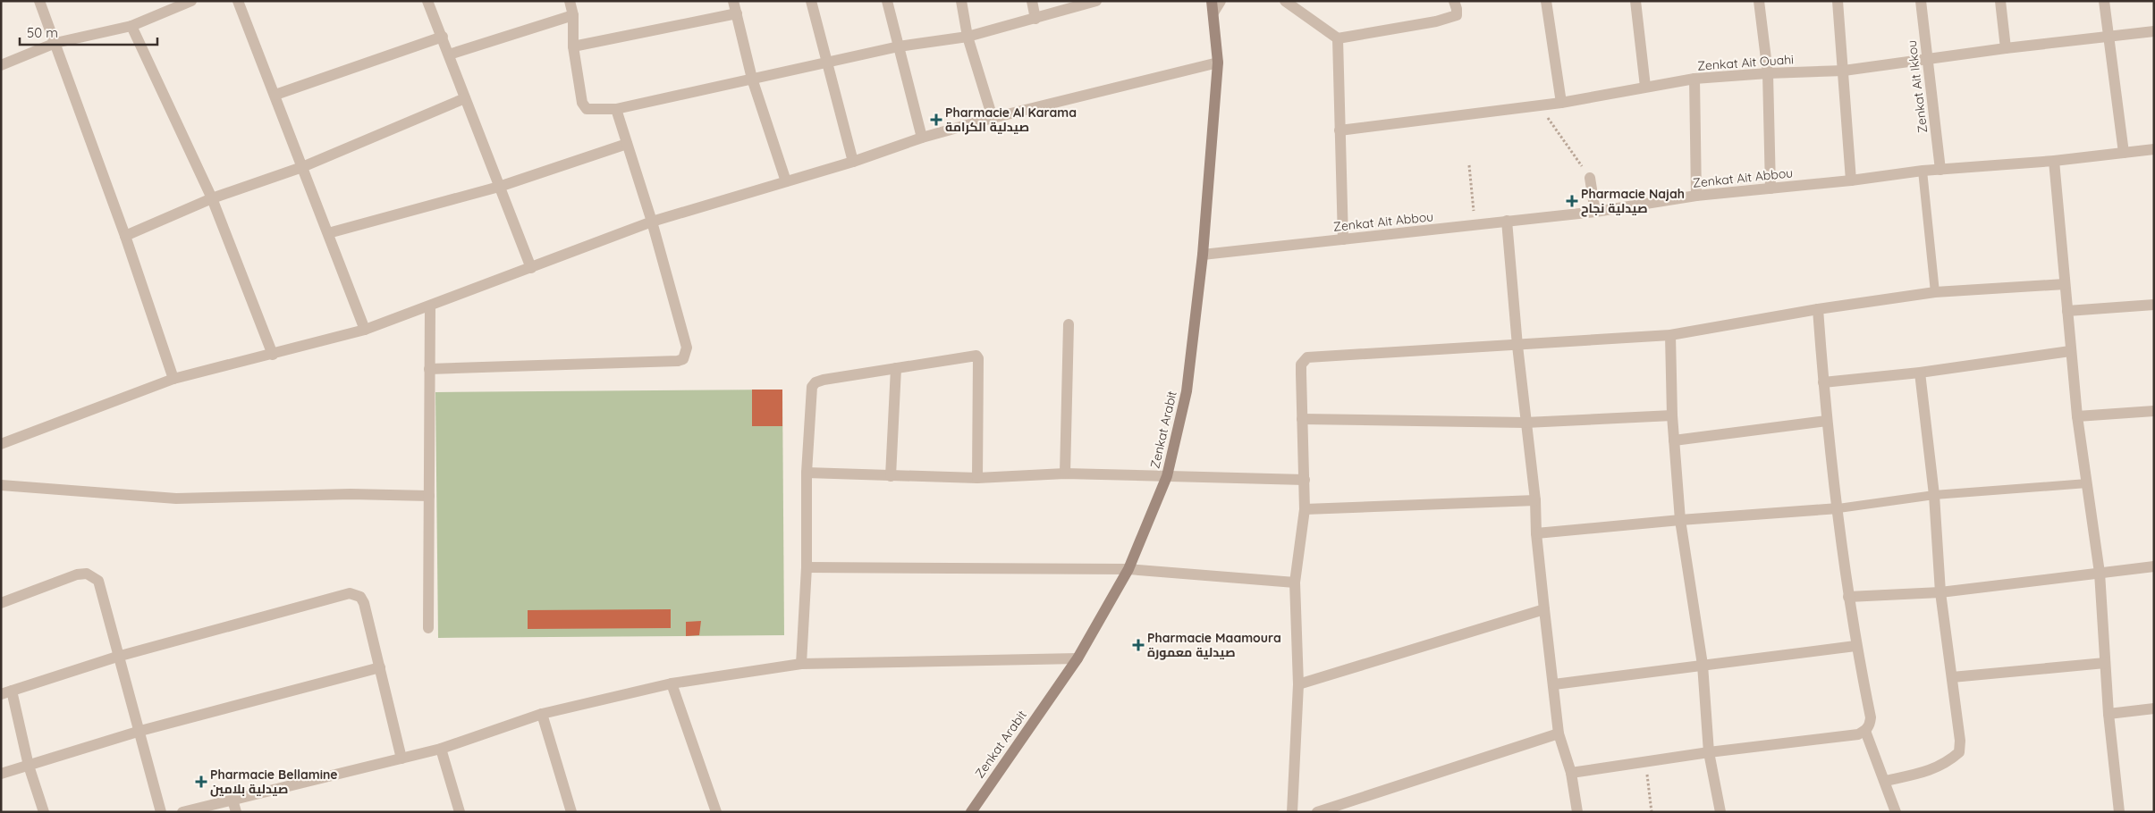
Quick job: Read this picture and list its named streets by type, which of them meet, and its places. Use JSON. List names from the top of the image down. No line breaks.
{"streets":{"street":["Zenkat Ait Ouahi","Zenkat Ait Ikkou","Zenkat Ait Abbou","Zenkat Arabit"]},"crossings":[["Zenkat Ait Ouahi","Zenkat Ait Ikkou"],["Zenkat Ait Ikkou","Zenkat Ait Abbou"],["Zenkat Ait Abbou","Zenkat Arabit"]],"places":{"health":["Pharmacie Al Karama صيدلية الكرامة","Pharmacie Najah صيدلية نجاح","Pharmacie Maamoura صيدلية معمورة","Pharmacie Bellamine صيدلية بلامين"]},"scale_bar":"50 m"}
